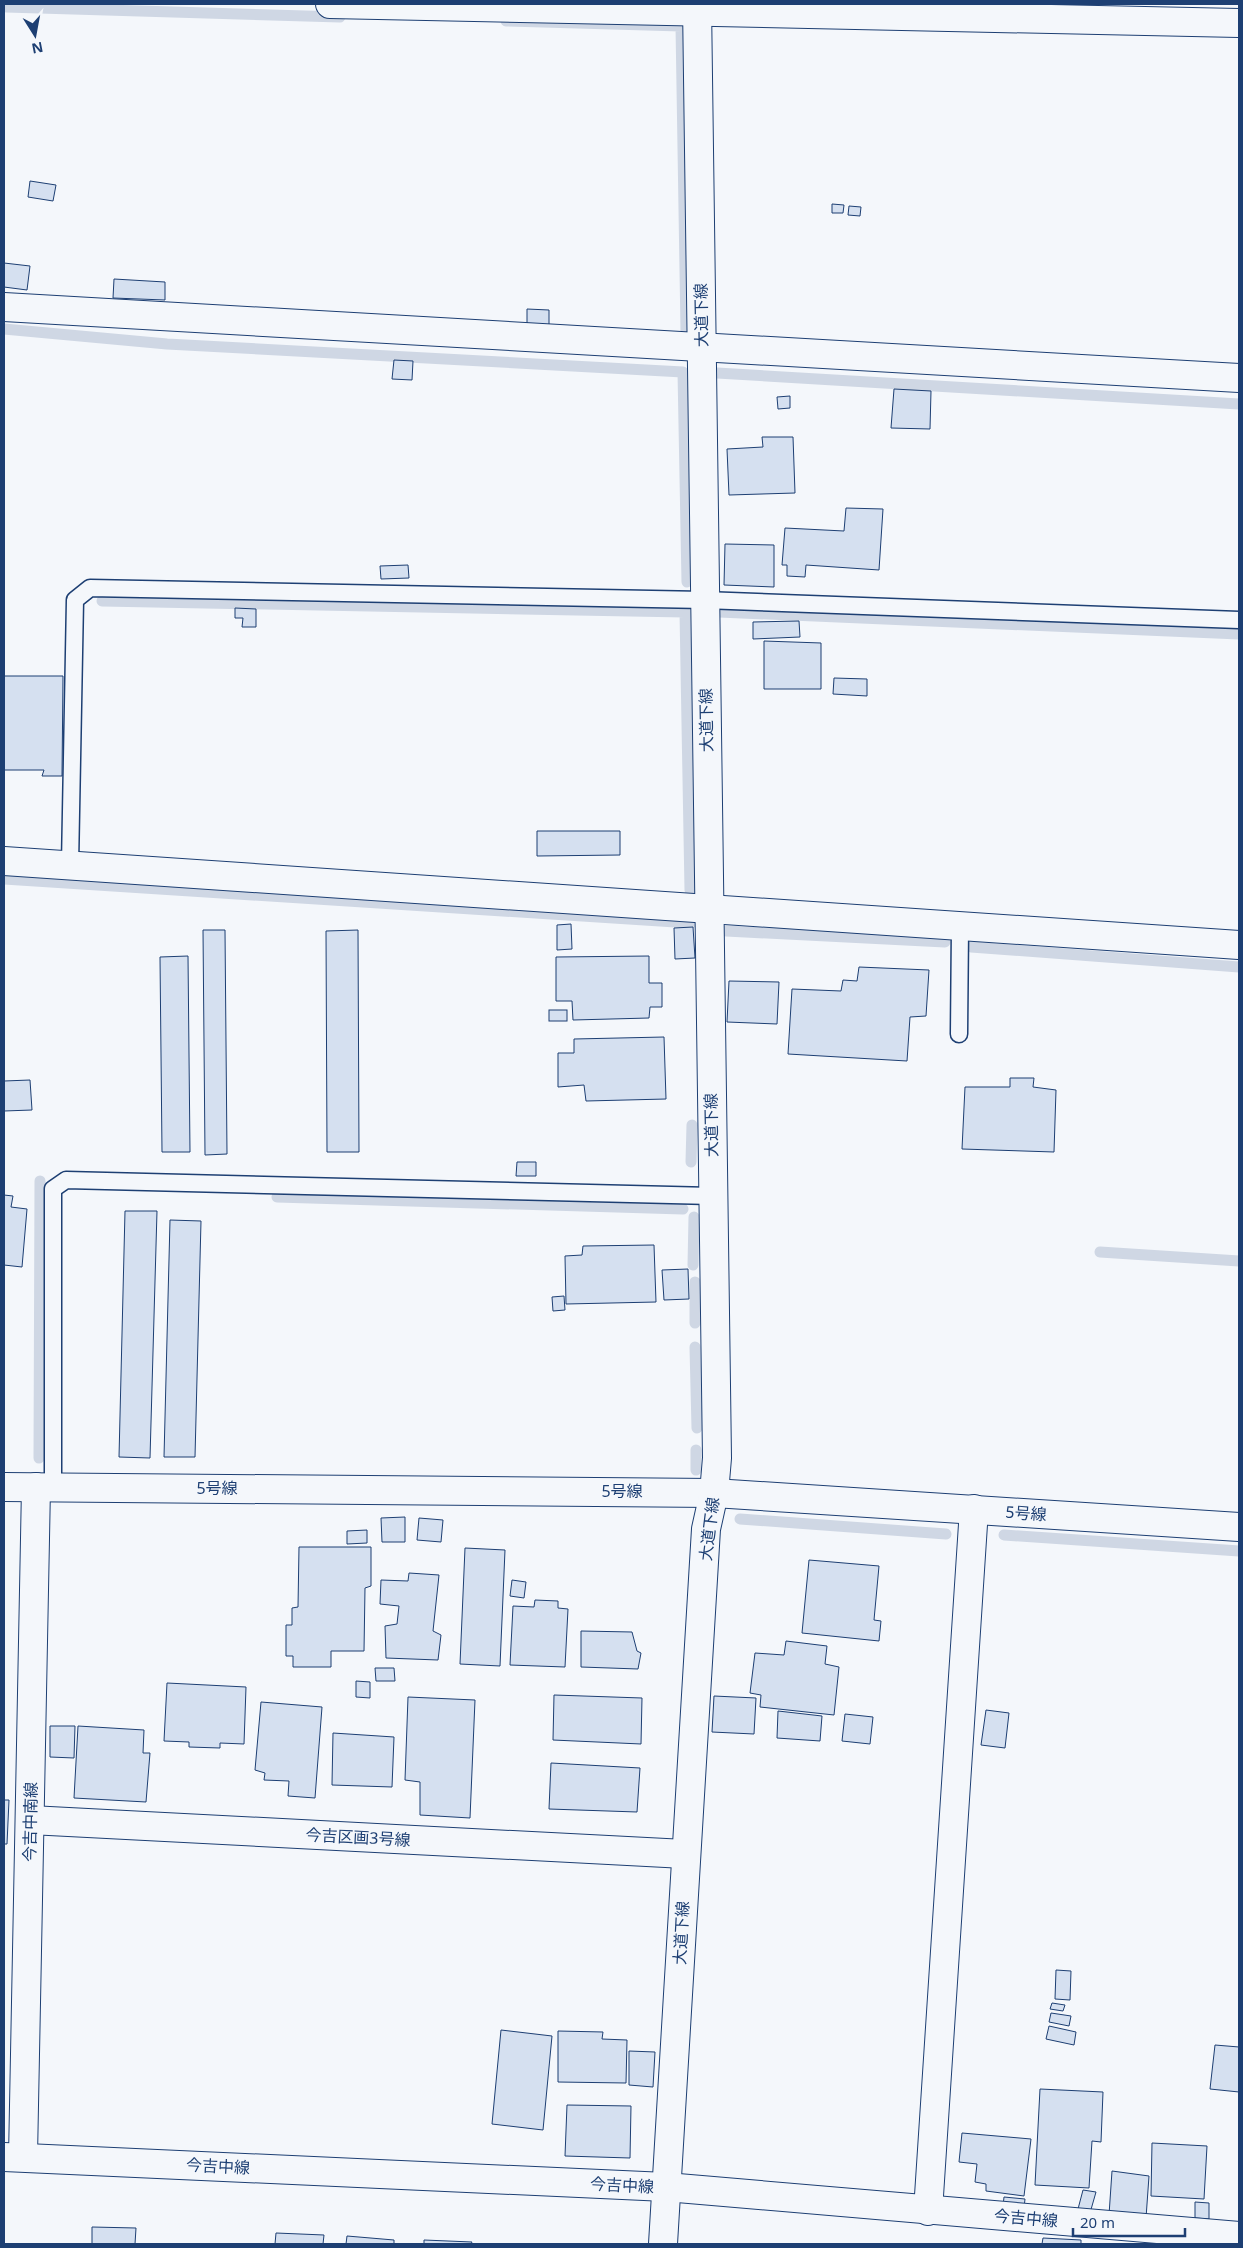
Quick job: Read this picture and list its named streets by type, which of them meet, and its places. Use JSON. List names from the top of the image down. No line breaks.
{"streets":{"street":["大道下線","5号線","今吉中南線","今吉区画3号線","今吉中線"]},"crossings":[["大道下線","5号線"],["大道下線","今吉区画3号線"],["大道下線","今吉中線"],["5号線","今吉中南線"],["今吉中南線","今吉区画3号線"],["今吉中南線","今吉中線"]],"scale_bar":"20 m","north":"bottom"}
